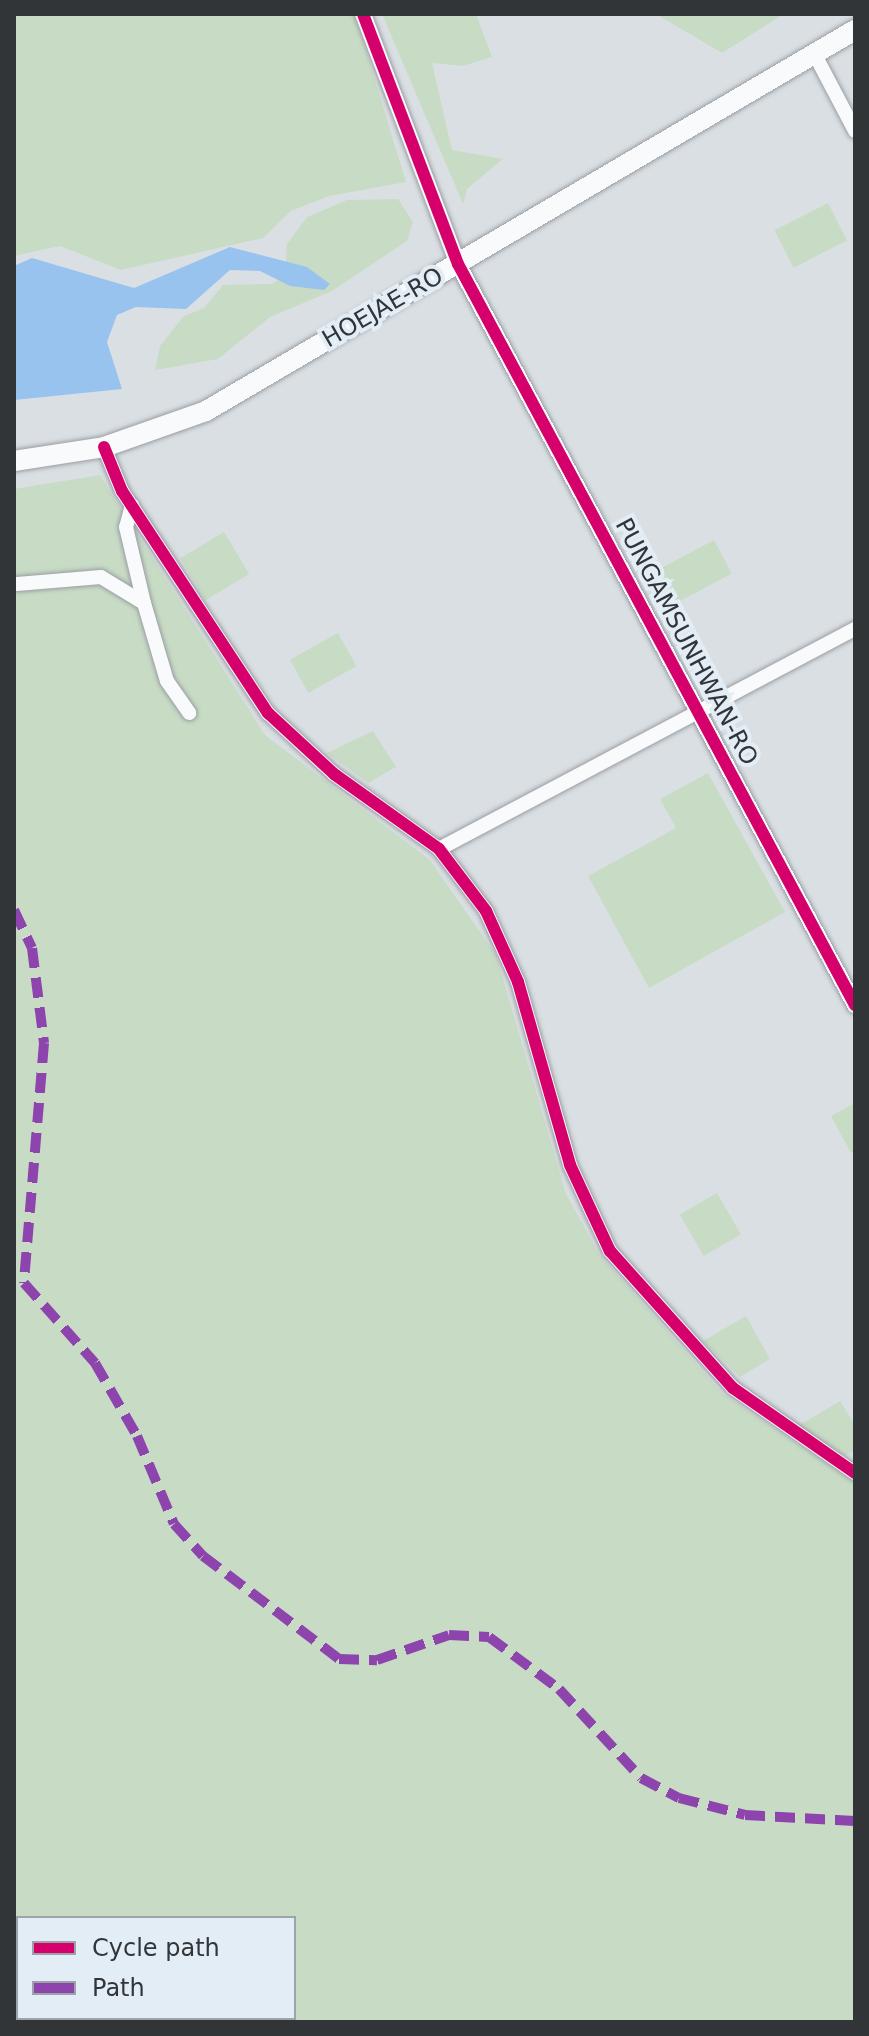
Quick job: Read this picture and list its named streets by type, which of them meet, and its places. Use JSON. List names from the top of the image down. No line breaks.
{"streets":{"main road":["HOEJAE-RO"],"street":["PUNGAMSUNHWAN-RO"]},"crossings":[["HOEJAE-RO","PUNGAMSUNHWAN-RO"]],"legend":["Cycle path","Path"]}
